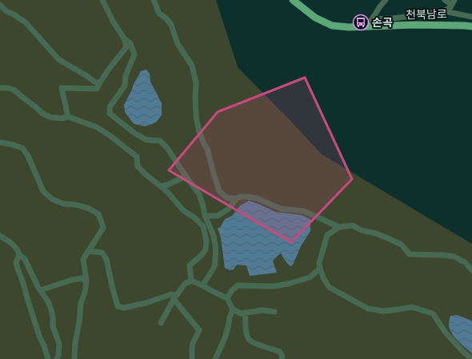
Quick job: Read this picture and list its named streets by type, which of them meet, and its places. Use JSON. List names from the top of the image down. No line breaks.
{"streets":{"main road":["천북남로"]},"places":{"bus stop":["손곡"]}}
